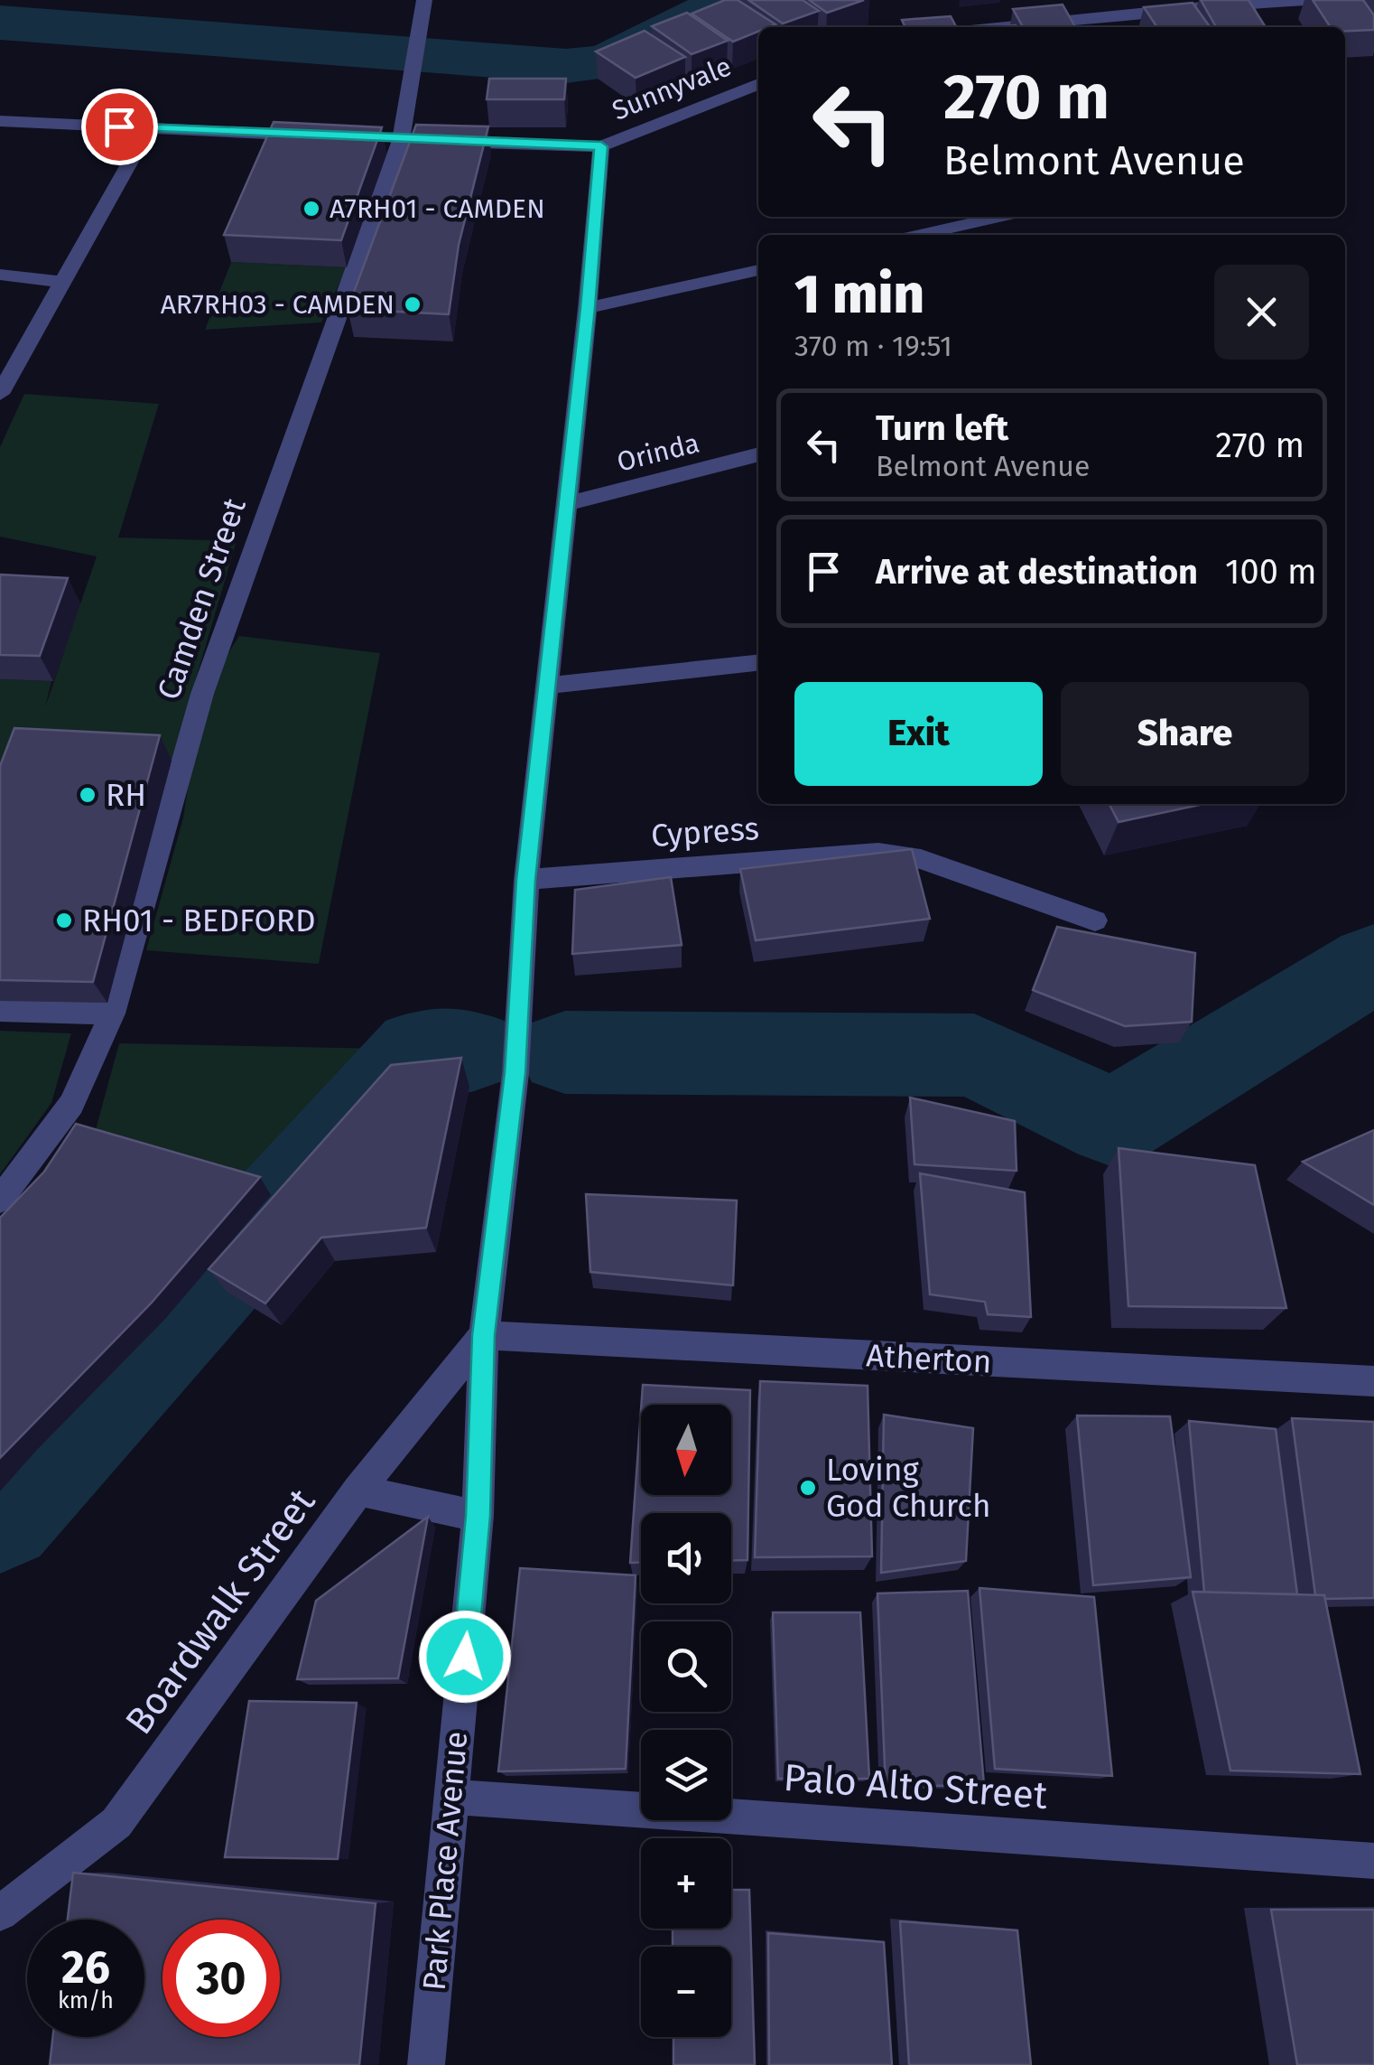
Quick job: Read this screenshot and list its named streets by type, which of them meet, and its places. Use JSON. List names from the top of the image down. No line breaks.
{"streets":{"street":["Sunnyvale","Orinda","Camden Street","Cypress","Atherton","Boardwalk Street","Palo Alto Street","Park Place Avenue"]},"crossings":[["Sunnyvale","Park Place Avenue"],["Orinda","Park Place Avenue"],["Cypress","Park Place Avenue"],["Atherton","Boardwalk Street"],["Atherton","Park Place Avenue"],["Boardwalk Street","Park Place Avenue"],["Palo Alto Street","Park Place Avenue"]],"places":["A7RH01 - CAMDEN","AR7RH03 - CAMDEN","RH","RH01 - BEDFORD","Loving God Church"],"north":"bottom","page":{"turn":["270 m","Belmont Avenue"],"heading":["1 min","370 m · 19:51"],"list":[{"name":"Turn left","note":"Belmont Avenue","value":"270 m"},{"name":"Arrive at destination","value":"100 m"}],"buttons":["Exit","Share"],"map_buttons":["+","−"],"speed":"26 km/h","limit":"30"}}
